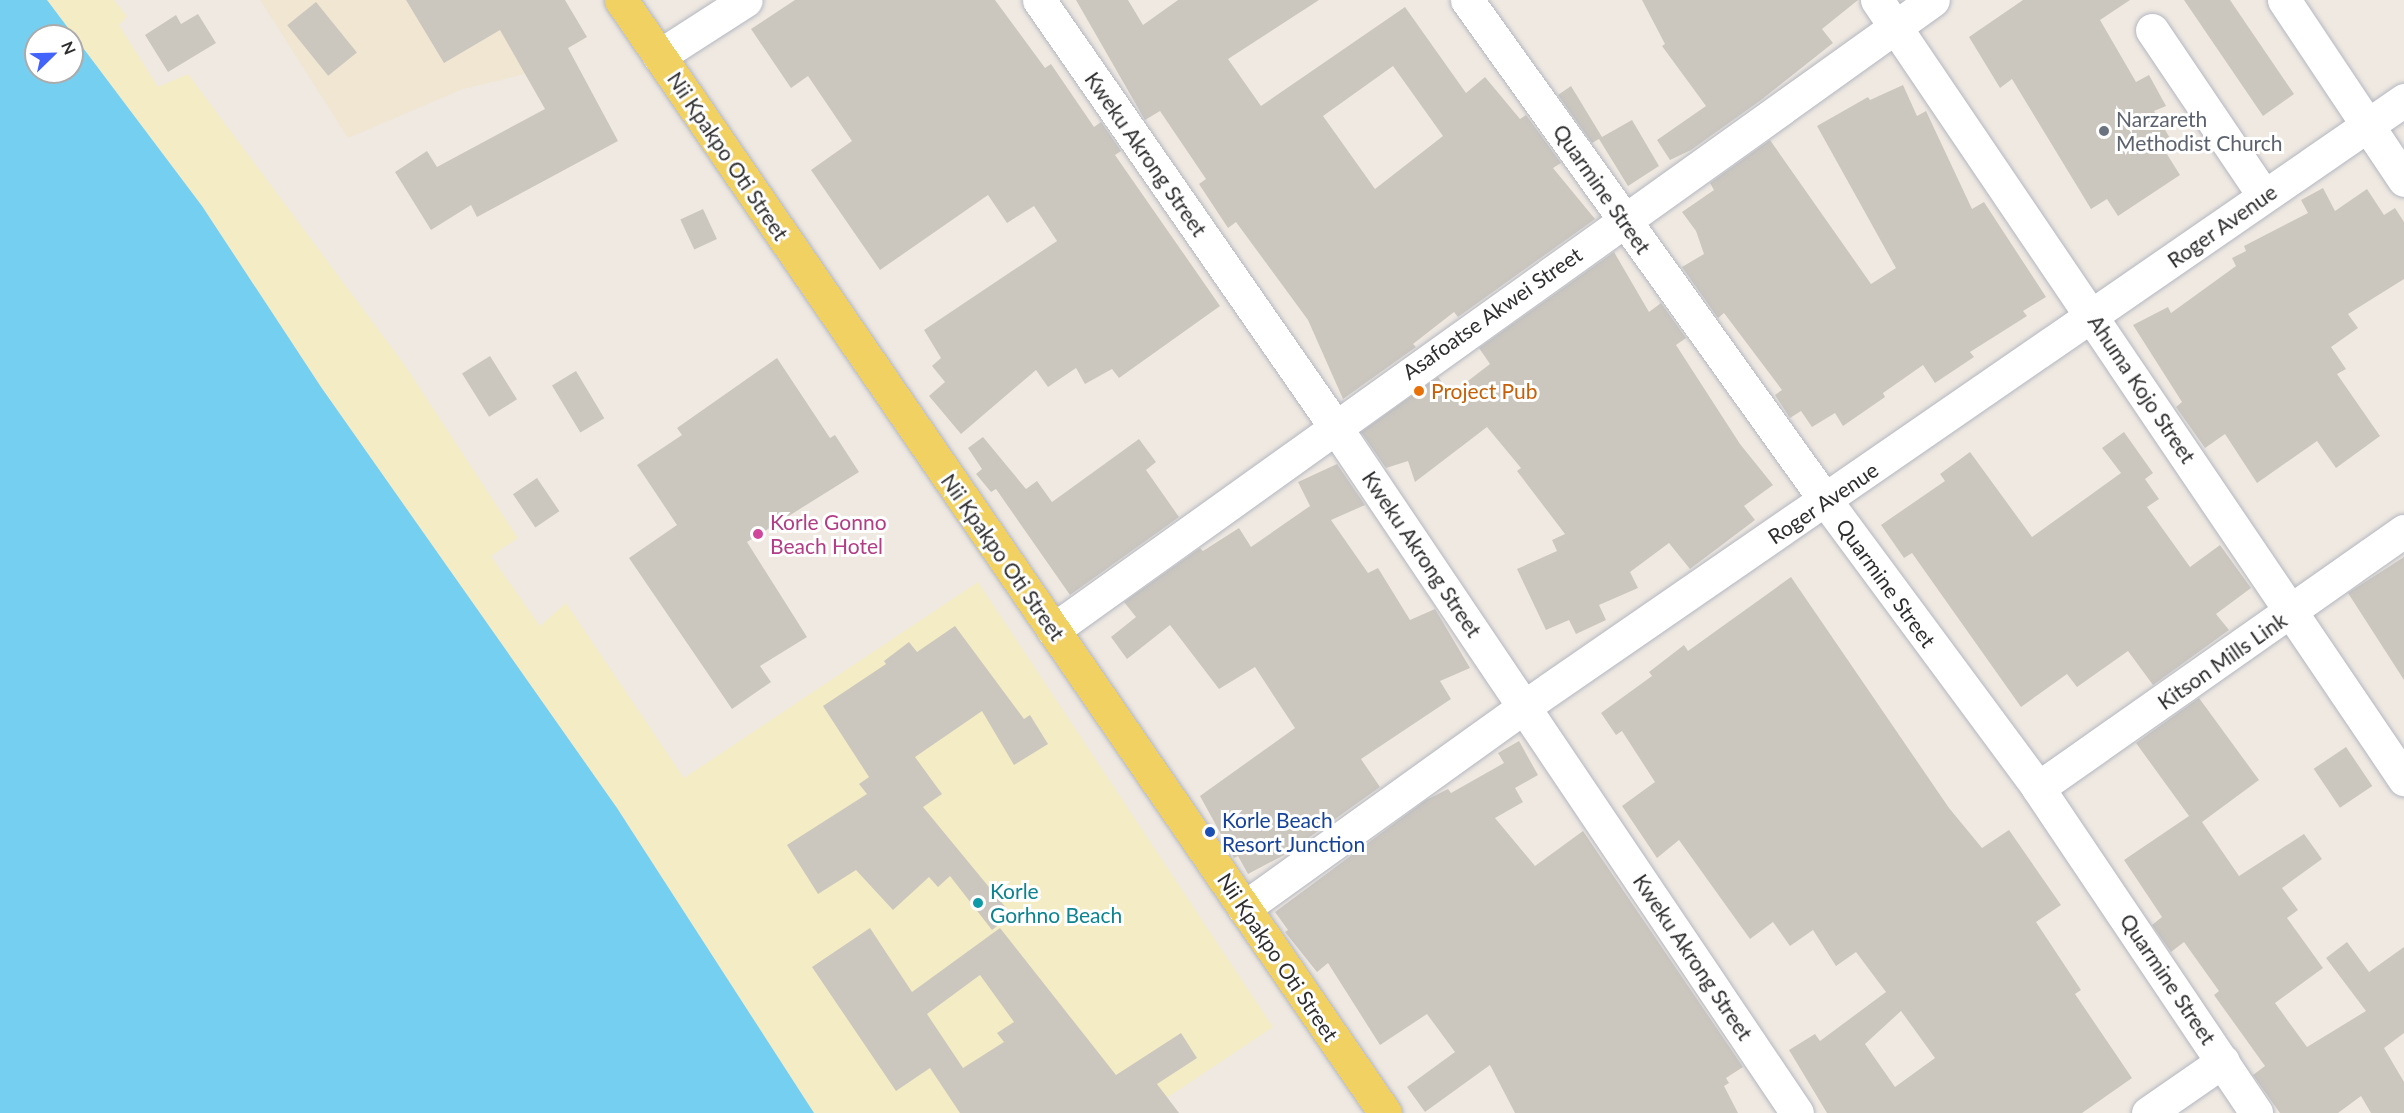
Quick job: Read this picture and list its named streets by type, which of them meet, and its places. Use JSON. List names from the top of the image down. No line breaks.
{"streets":{"main road":["Nii Kpakpo Oti Street"],"street":["Kweku Akrong Street","Quarmine Street","Roger Avenue","Asafoatse Akwei Street","Ahuma Kojo Street","Kitson Mills Link"]},"crossings":[["Kweku Akrong Street","Roger Avenue"],["Kweku Akrong Street","Asafoatse Akwei Street"],["Nii Kpakpo Oti Street","Roger Avenue"],["Nii Kpakpo Oti Street","Asafoatse Akwei Street"],["Quarmine Street","Roger Avenue"],["Quarmine Street","Asafoatse Akwei Street"],["Quarmine Street","Kitson Mills Link"],["Roger Avenue","Ahuma Kojo Street"],["Asafoatse Akwei Street","Ahuma Kojo Street"],["Ahuma Kojo Street","Kitson Mills Link"]],"places":["Narzareth Methodist Church","Project Pub","Korle Gonno Beach Hotel","Korle Beach Resort Junction","Korle Gorhno Beach"],"north":"top right"}
